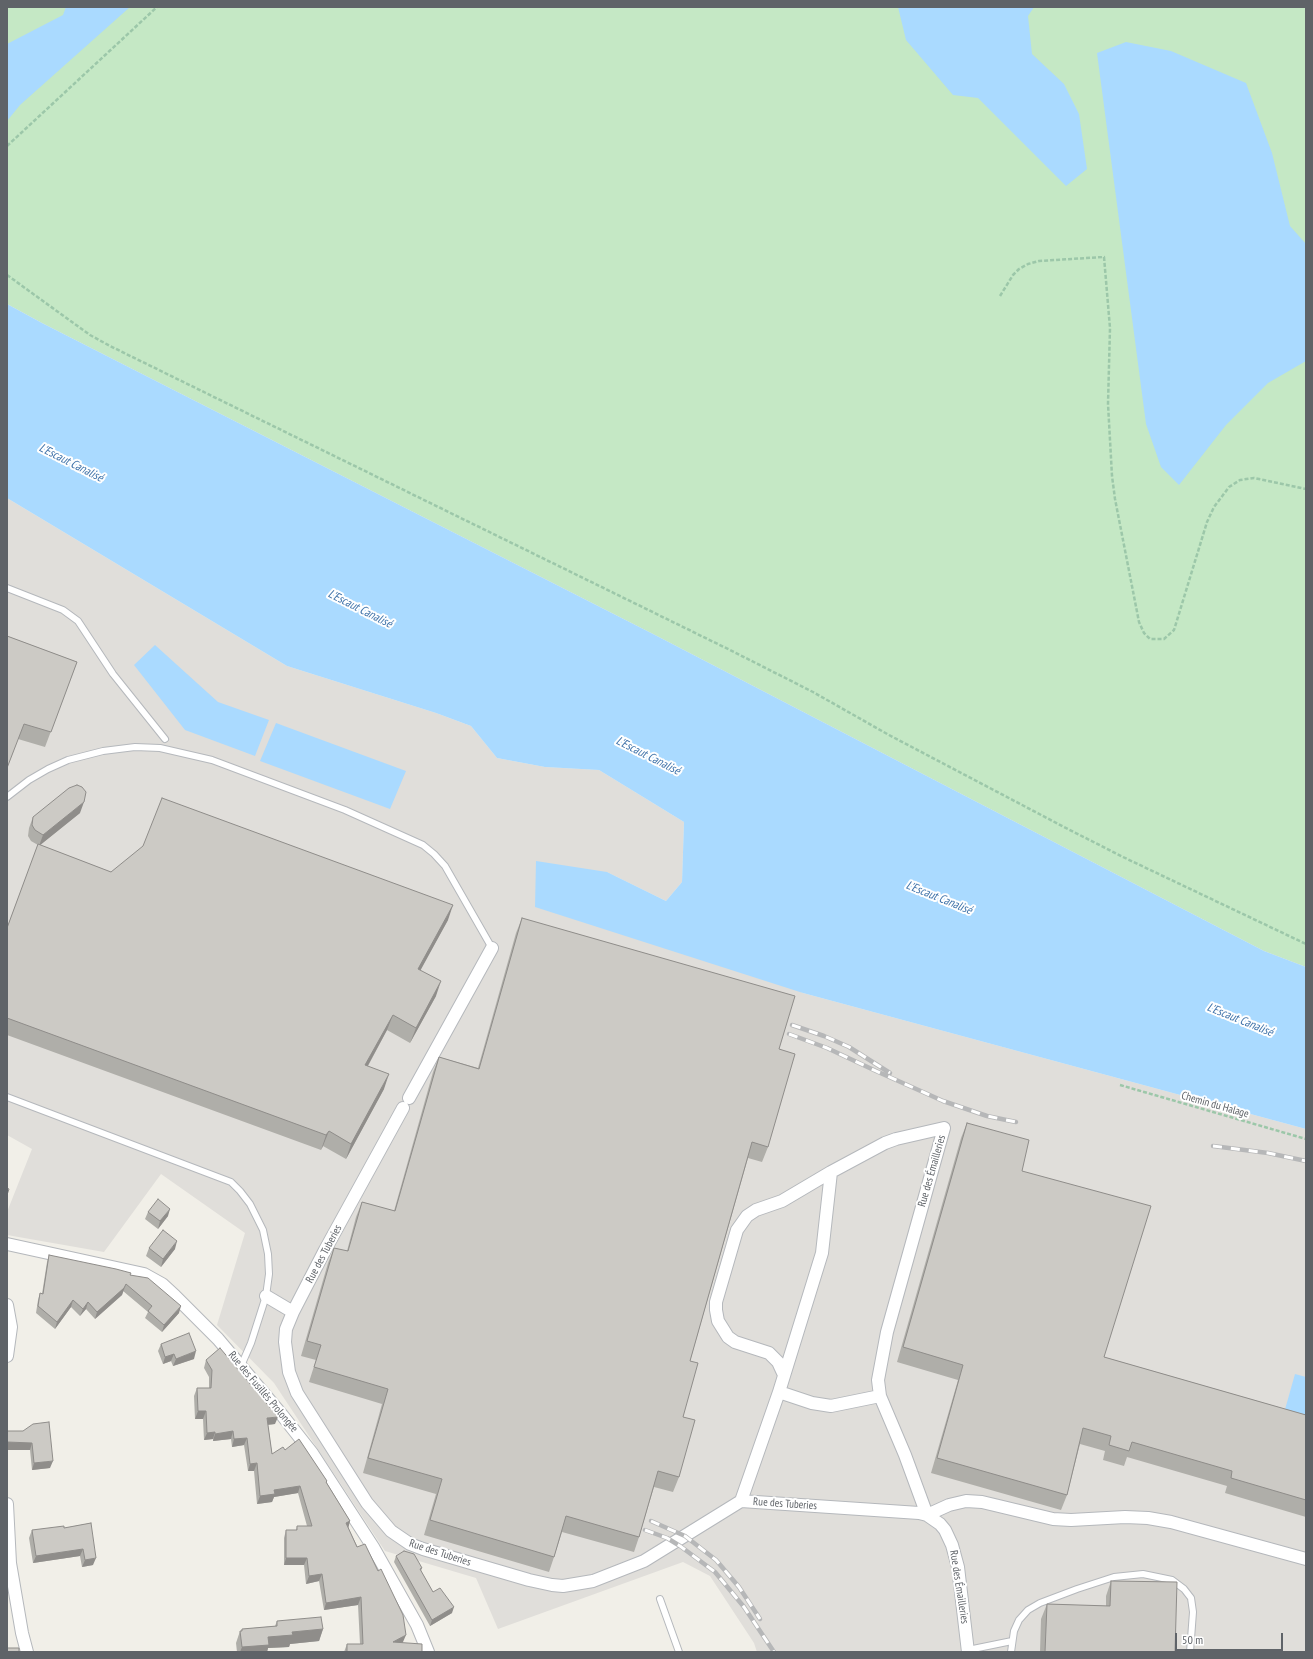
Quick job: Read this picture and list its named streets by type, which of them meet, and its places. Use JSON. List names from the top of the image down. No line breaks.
{"streets":{"street":["Rue des Émailleries","Rue des Tuberies","Rue des Fusillés Prolongée"],"path":["Chemin du Halage"]},"crossings":[["Rue des Émailleries","Rue des Tuberies"]],"water":["L'Escaut Canalisé"],"scale_bar":"50 m"}
